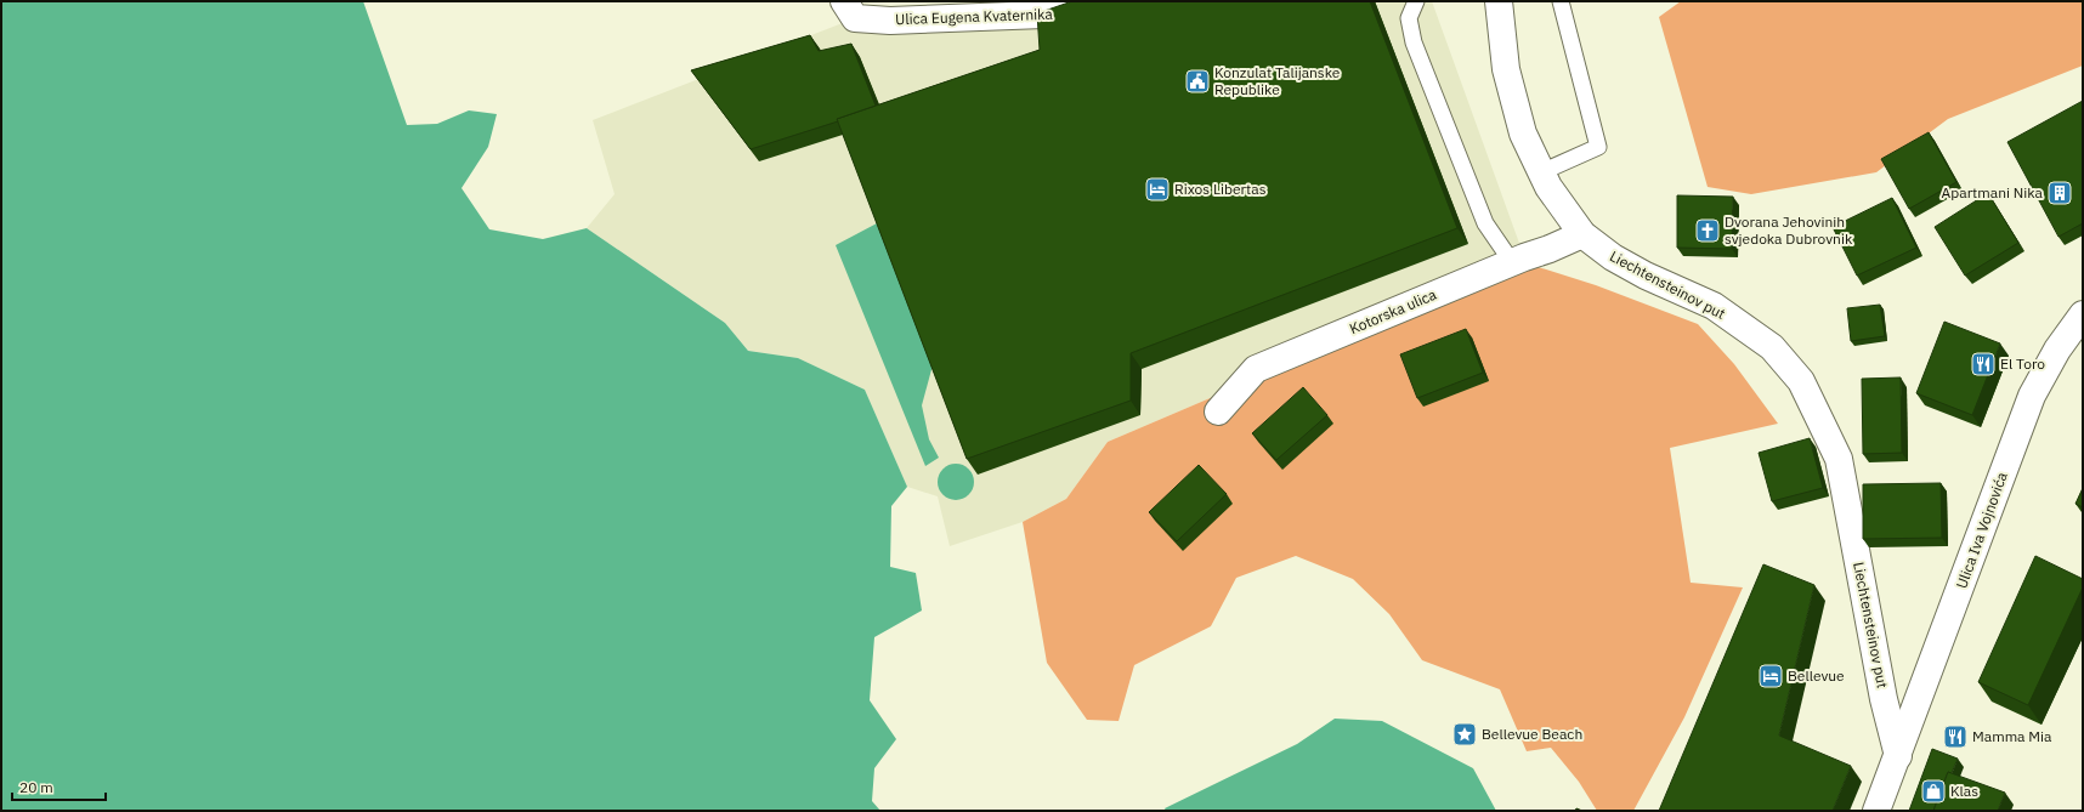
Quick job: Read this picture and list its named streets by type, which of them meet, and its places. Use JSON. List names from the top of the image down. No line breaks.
{"streets":{"street":["Ulica Eugena Kvaternika","Liechtensteinov put","Kotorska ulica","Ulica Iva Vojnovića"]},"crossings":[["Liechtensteinov put","Kotorska ulica"],["Liechtensteinov put","Ulica Iva Vojnovića"]],"places":{"public building":["Konzulat Talijanske Republike"],"hotel":["Rixos Libertas","Bellevue"],"building":["Apartmani Nika"],"church":["Dvorana Jehovinih svjedoka Dubrovnik"],"restaurant":["El Toro","Mamma Mia"],"place":["Bellevue Beach"],"shop":["Klas"]},"scale_bar":"20 m"}
